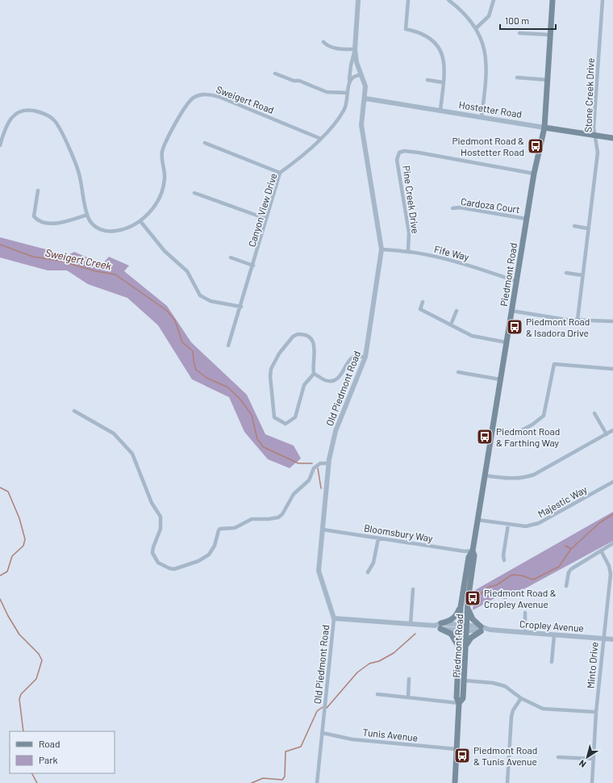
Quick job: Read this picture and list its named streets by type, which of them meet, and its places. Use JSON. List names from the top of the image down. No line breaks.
{"streets":{"main road":["Hostetter Road","Piedmont Road"],"street":["Stone Creek Drive","Sweigert Road","Pine Creek Drive","Cardoza Court","Canyon View Drive","Fife Way","Old Piedmont Road","Majestic Way","Bloomsbury Way","Cropley Avenue","Minto Drive","Tunis Avenue"]},"crossings":[["Stone Creek Drive","Hostetter Road"],["Sweigert Road","Canyon View Drive"],["Hostetter Road","Piedmont Road"],["Hostetter Road","Old Piedmont Road"],["Pine Creek Drive","Fife Way"],["Pine Creek Drive","Piedmont Road"],["Cardoza Court","Piedmont Road"],["Canyon View Drive","Old Piedmont Road"],["Fife Way","Piedmont Road"],["Fife Way","Old Piedmont Road"],["Piedmont Road","Majestic Way"],["Piedmont Road","Bloomsbury Way"],["Piedmont Road","Cropley Avenue"],["Piedmont Road","Tunis Avenue"],["Old Piedmont Road","Bloomsbury Way"],["Old Piedmont Road","Cropley Avenue"],["Old Piedmont Road","Tunis Avenue"],["Cropley Avenue","Minto Drive"]],"water":["Sweigert Creek"],"places":{"bus stop":["Piedmont Road & Hostetter Road","Piedmont Road & Isadora Drive","Piedmont Road & Farthing Way","Piedmont Road & Cropley Avenue","Piedmont Road & Tunis Avenue"]},"legend":["Road","Park"],"scale_bar":"100 m","north":"bottom left"}
